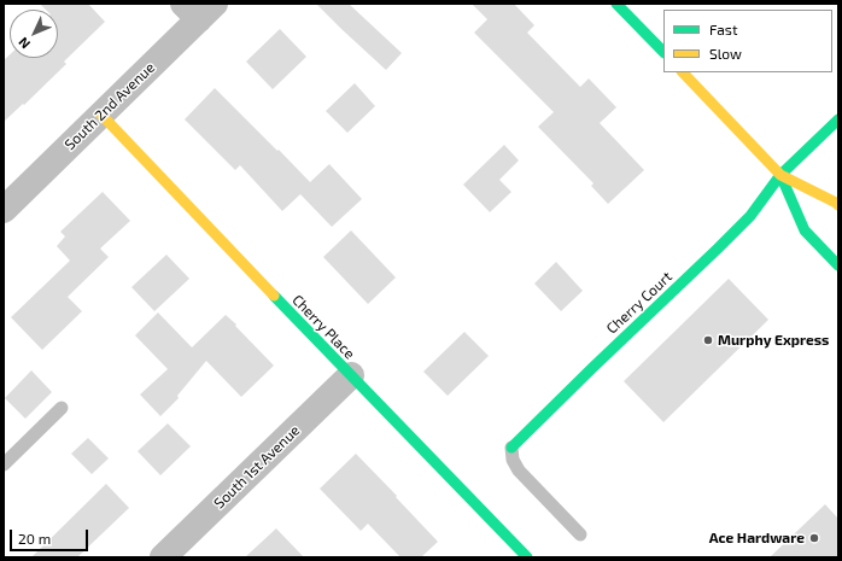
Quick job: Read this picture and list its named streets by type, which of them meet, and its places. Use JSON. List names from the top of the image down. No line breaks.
{"streets":{"street":["South 2nd Avenue","Cherry Court","Cherry Place","South 1st Avenue"]},"crossings":[["South 2nd Avenue","Cherry Place"],["Cherry Place","South 1st Avenue"]],"places":["Murphy Express","Ace Hardware"],"legend":["Fast","Slow"],"scale_bar":"20 m","north":"bottom left"}
